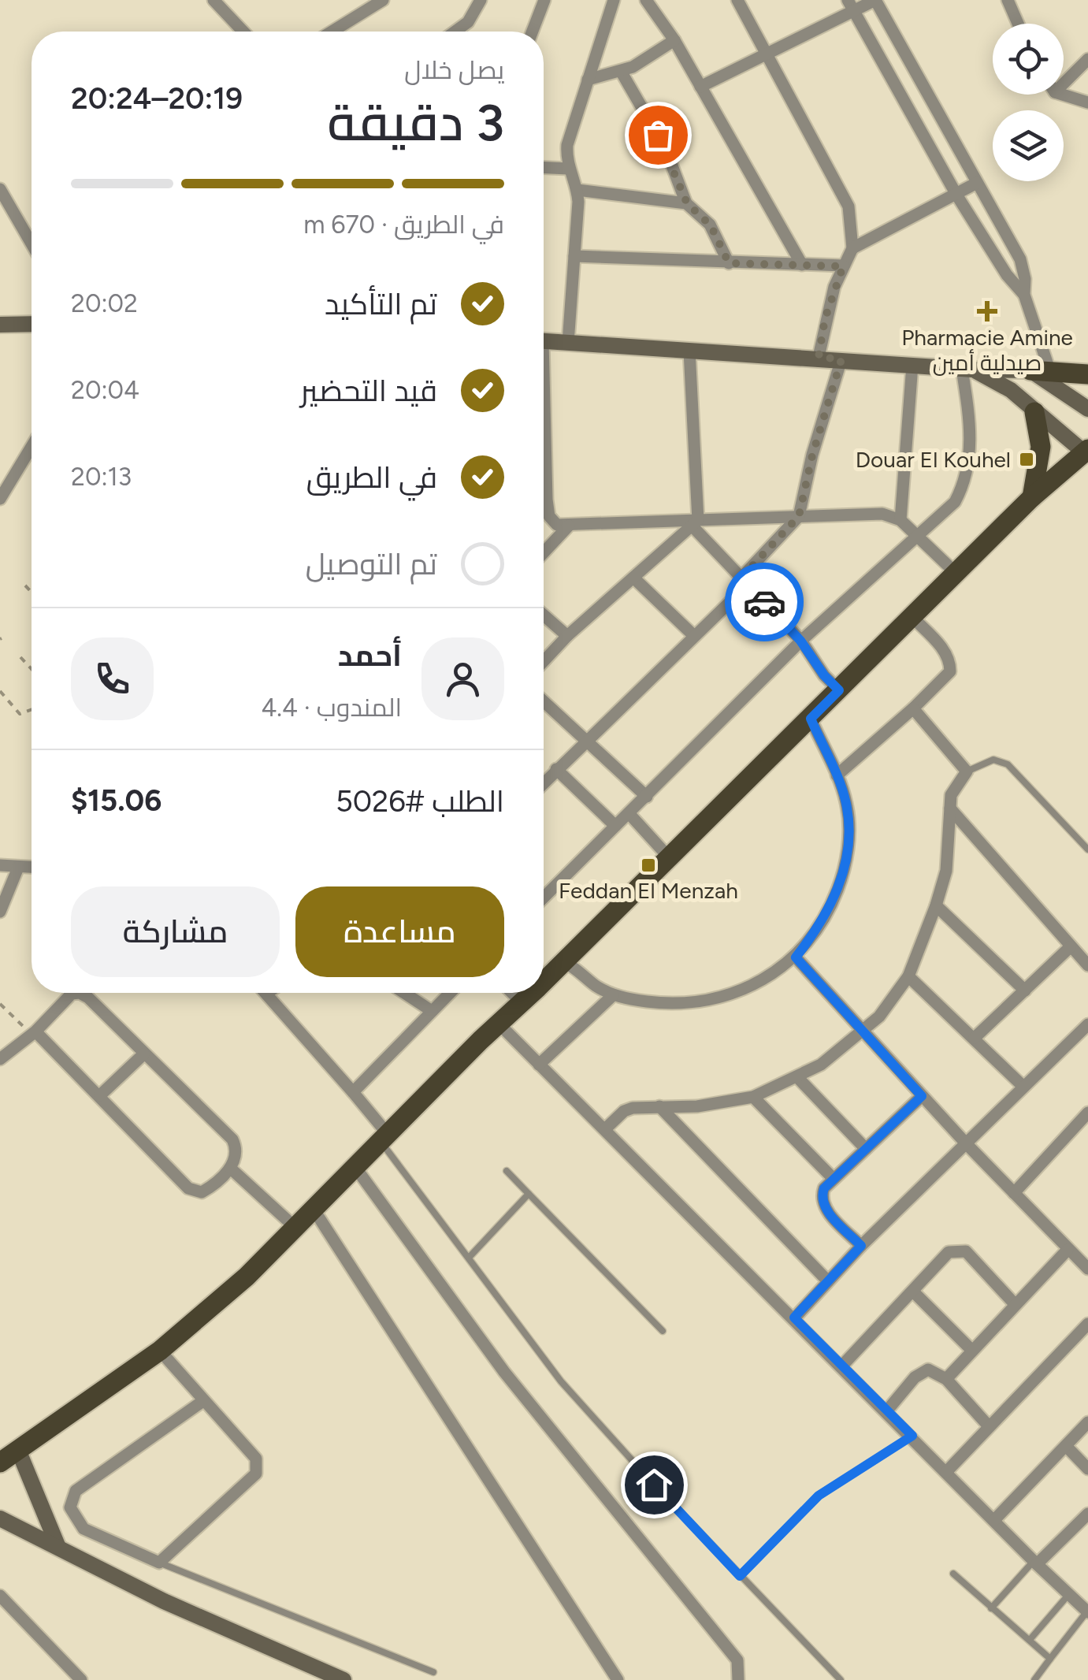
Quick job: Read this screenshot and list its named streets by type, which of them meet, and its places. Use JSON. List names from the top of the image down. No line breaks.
{"places":{"health":["Pharmacie Amine صيدلية أمين"],"transit":["Douar El Kouhel","Feddan El Menzah"]},"page":{"heading":["3 دقيقة","يصل خلال","20:19–20:24"],"panel":["أحمد","المندوب · 4.4","الطلب #5026","$15.06"],"bar":"في الطريق · 670 m","list":[["تم التأكيد","20:02"],["قيد التحضير","20:04"],["في الطريق","20:13"],"تم التوصيل"],"buttons":["مساعدة","مشاركة"]}}
